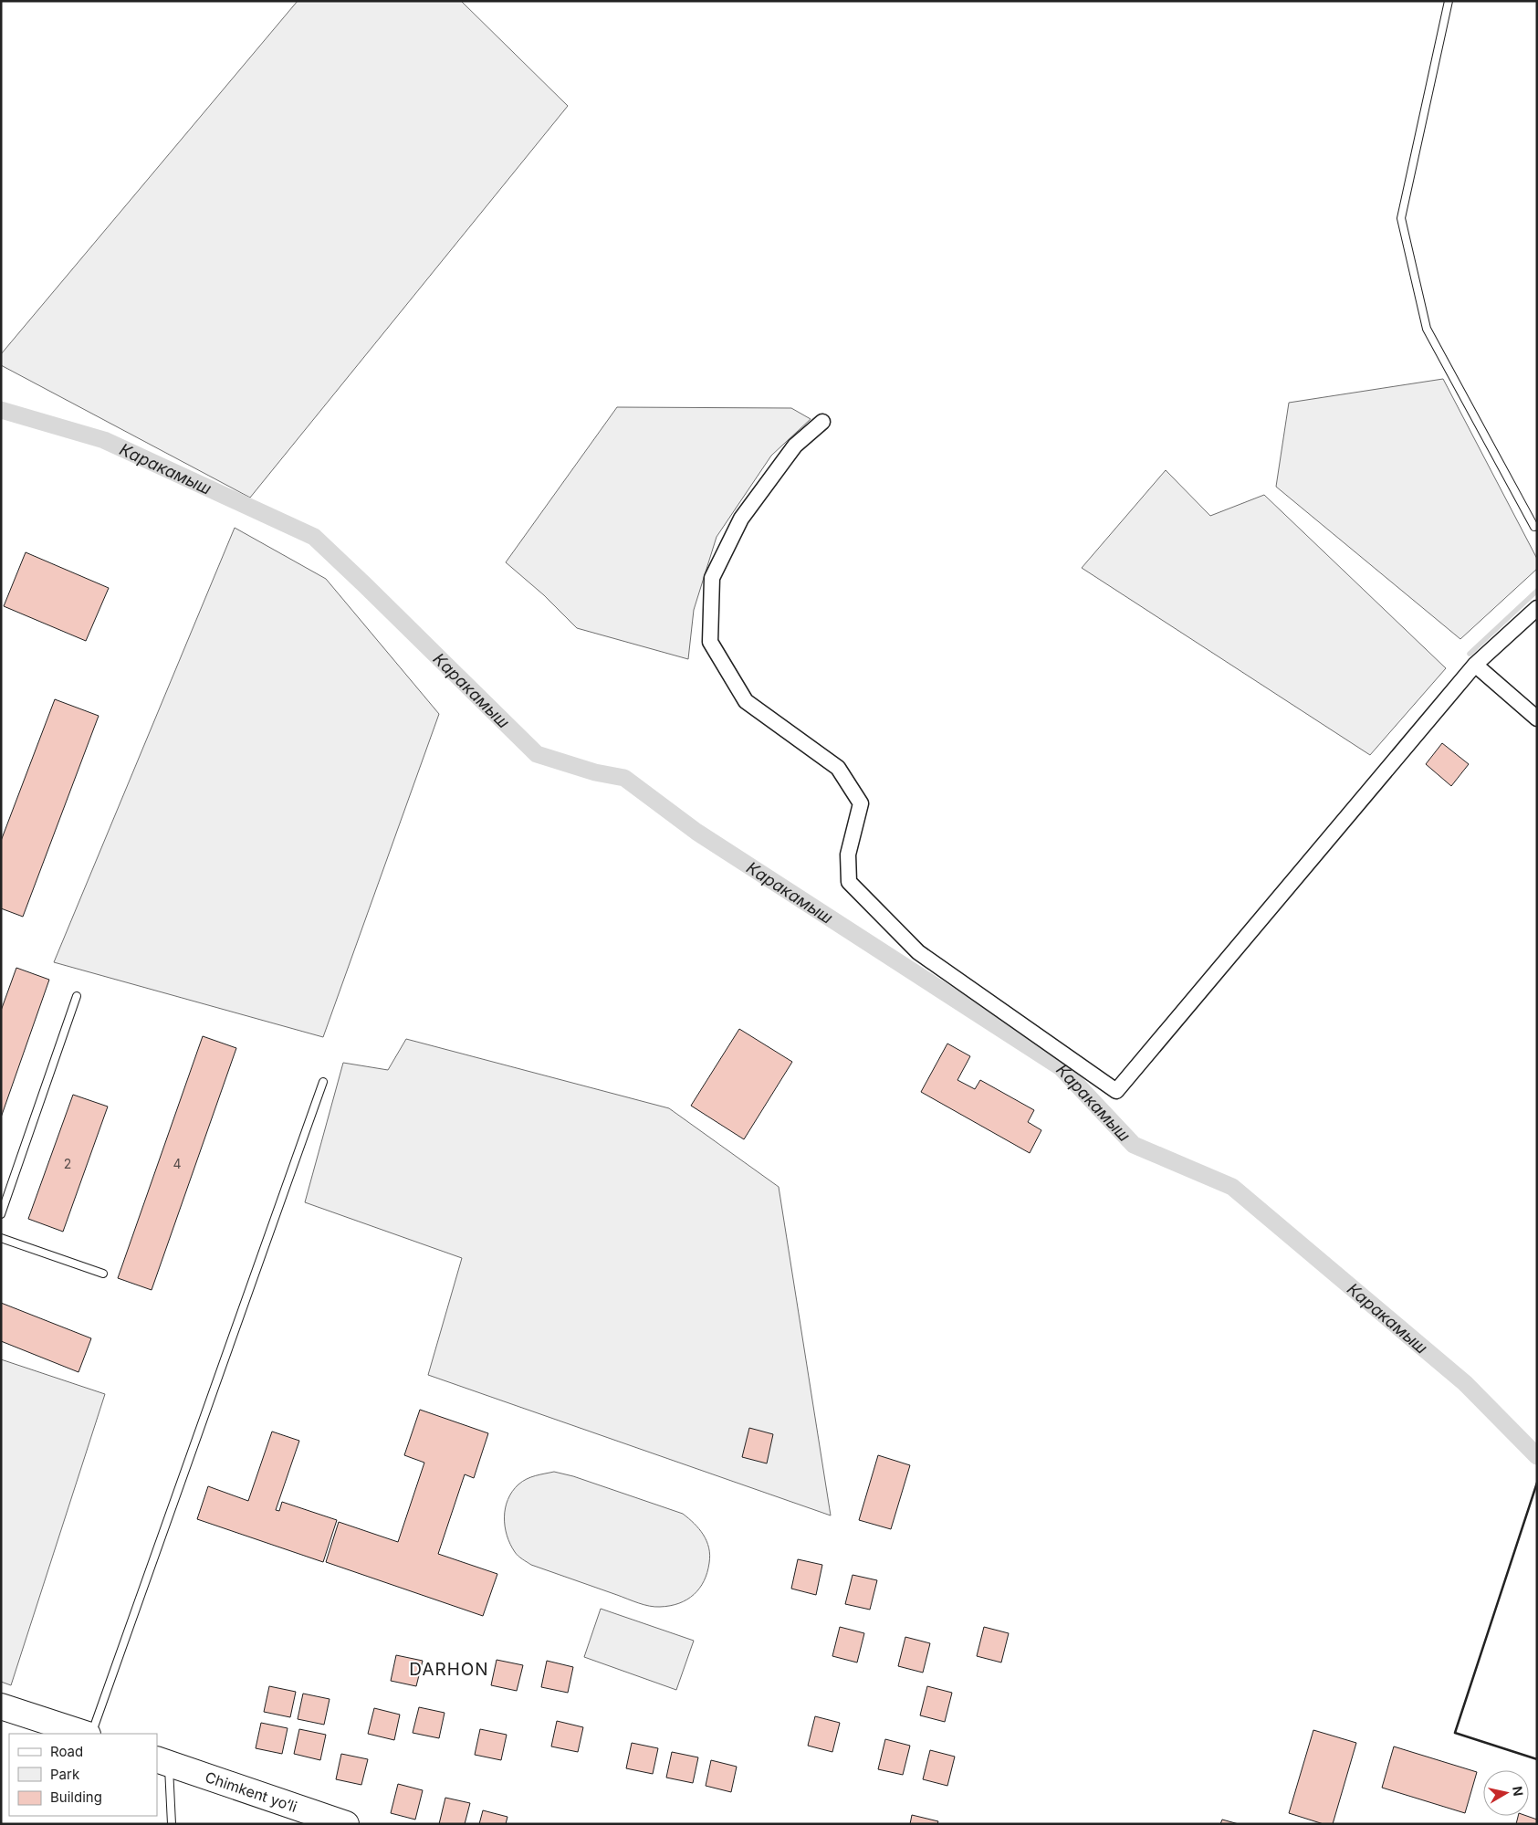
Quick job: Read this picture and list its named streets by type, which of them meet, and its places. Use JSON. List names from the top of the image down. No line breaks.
{"streets":{"highway":["Chimkent yo‘li"]},"districts":["DARHON"],"water":["Каракамыш"],"house_numbers":["2","4"],"legend":["Road","Park","Building"],"north":"right"}
